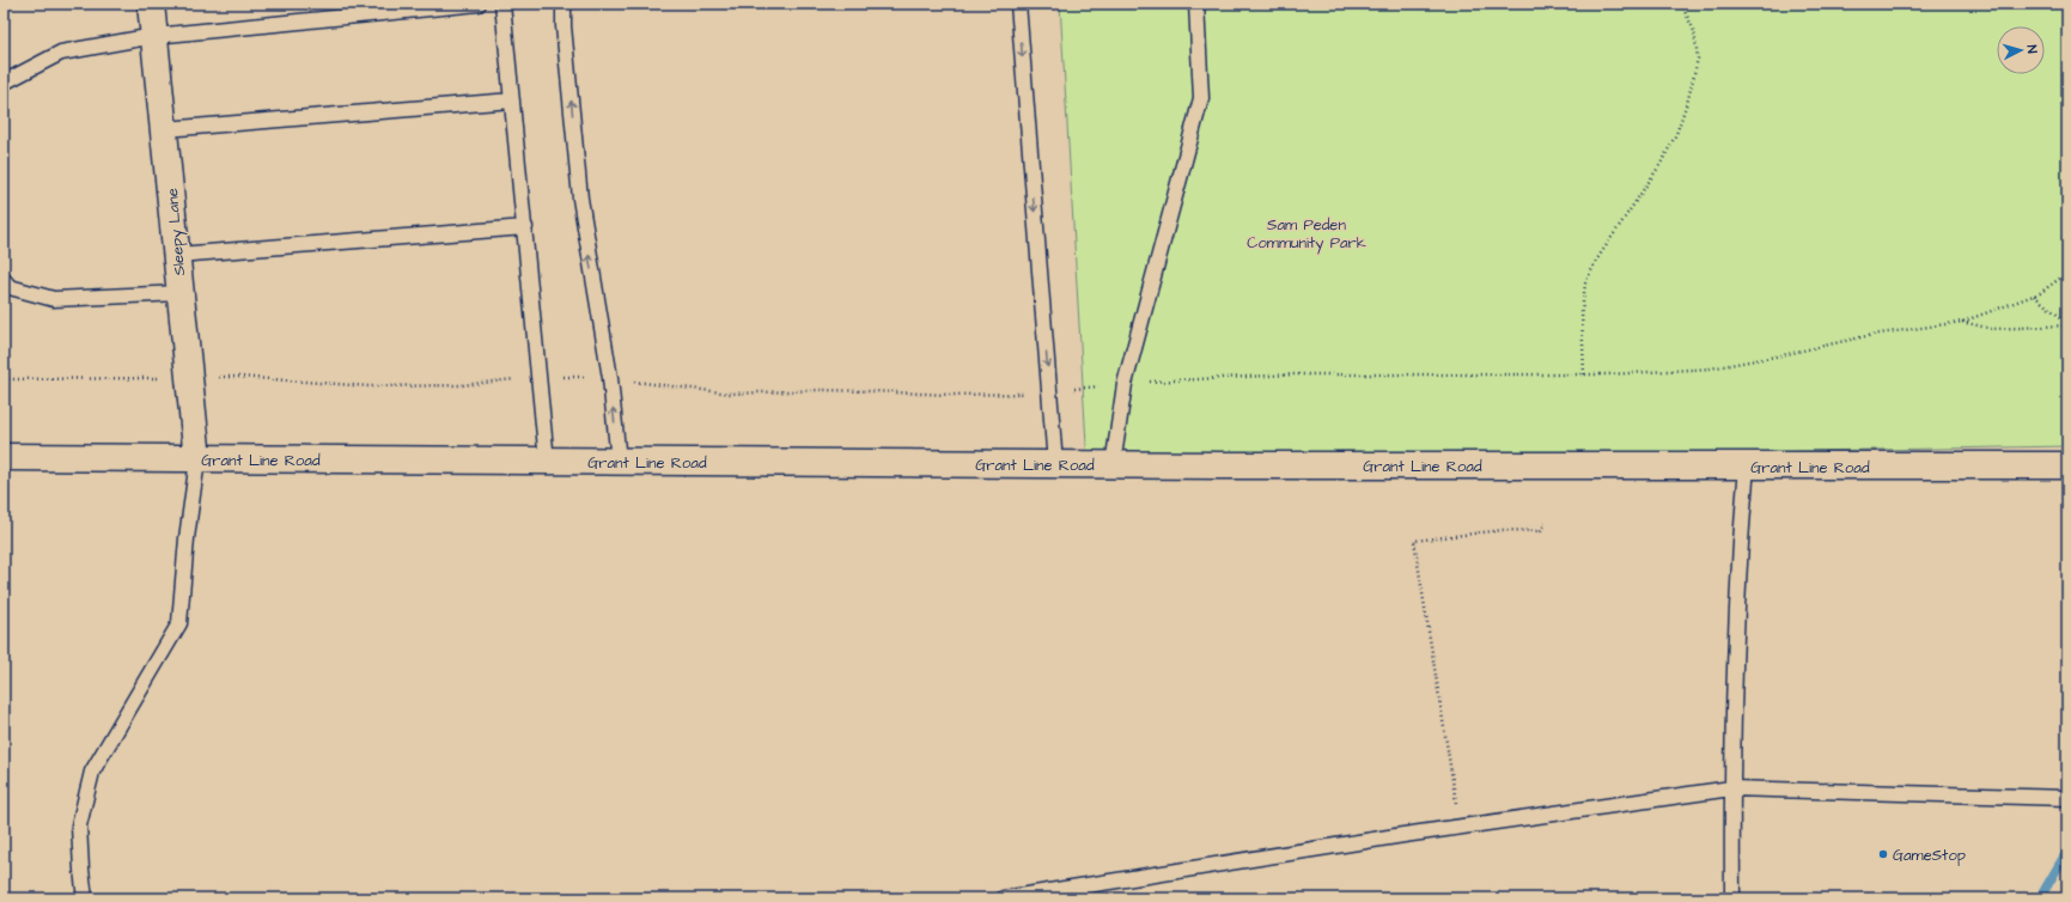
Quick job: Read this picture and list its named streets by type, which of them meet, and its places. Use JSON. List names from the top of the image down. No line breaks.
{"streets":{"main road":["Sleepy Lane","Grant Line Road"]},"crossings":[["Sleepy Lane","Grant Line Road"]],"parks":["Sam Peden Community Park"],"places":["GameStop"],"north":"right"}
